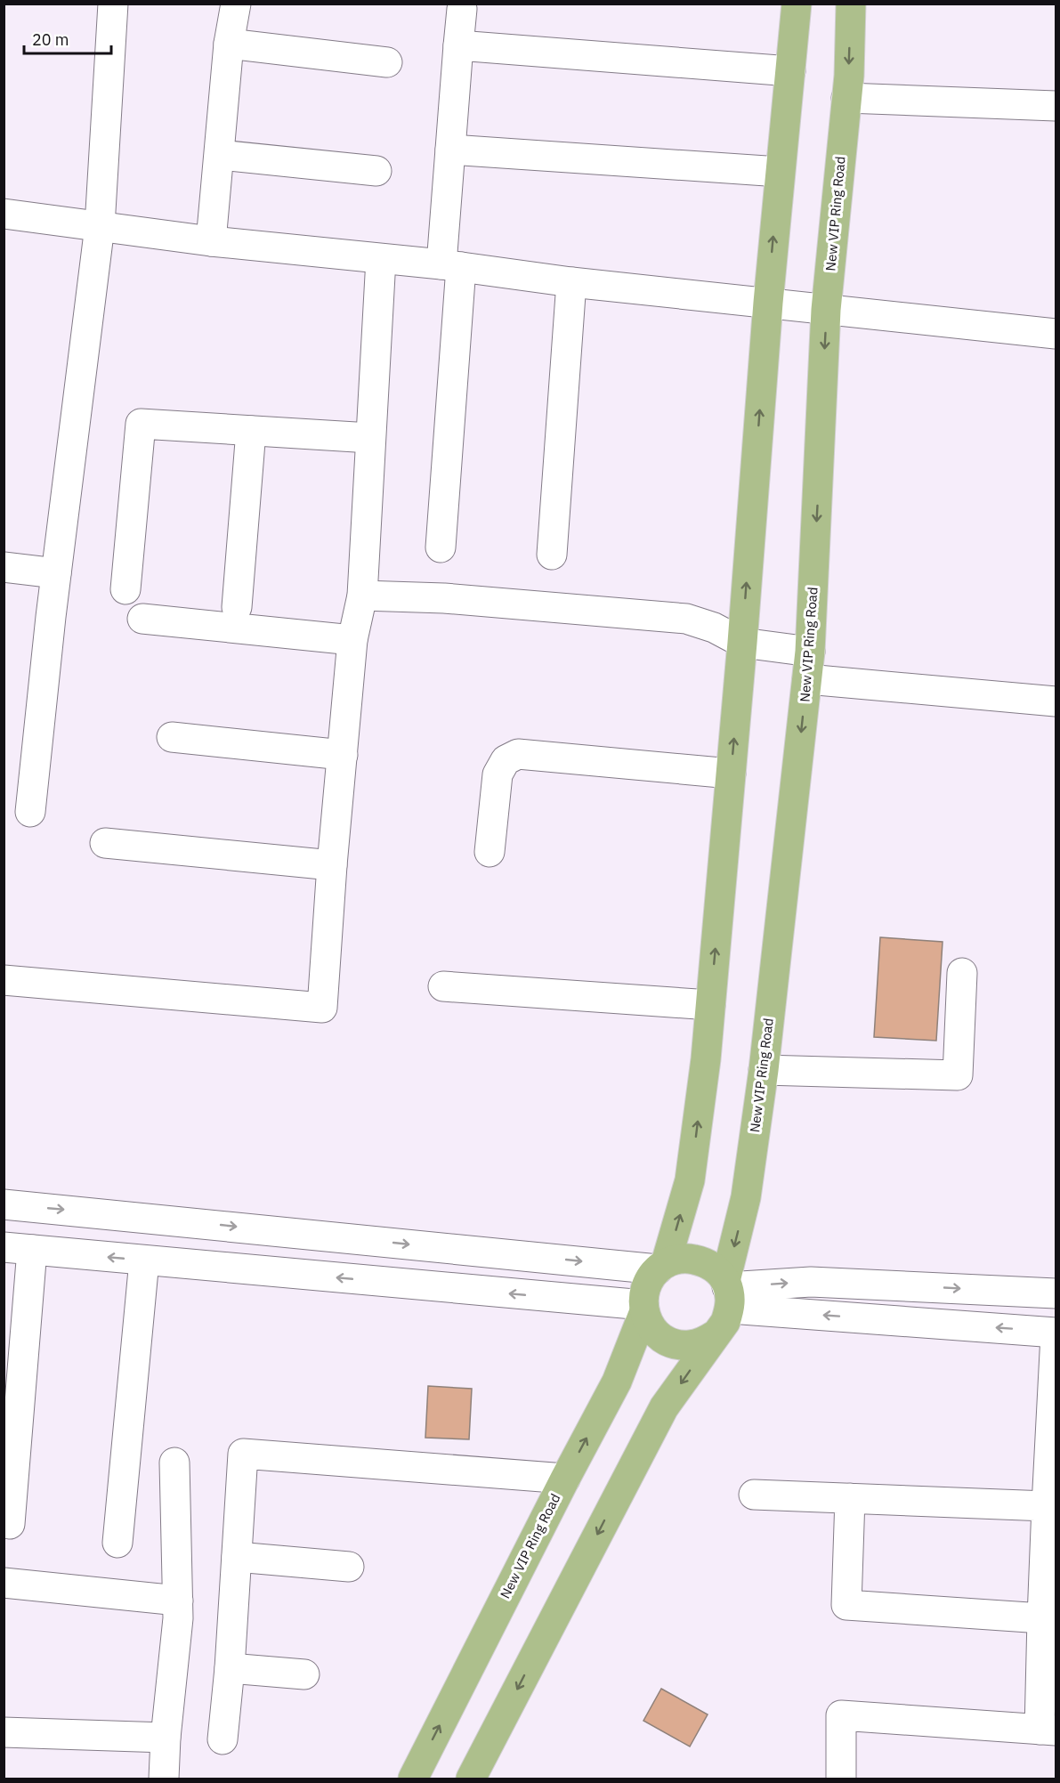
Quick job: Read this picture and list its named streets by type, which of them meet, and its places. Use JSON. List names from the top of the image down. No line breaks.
{"streets":{"main road":["New VIP Ring Road"]},"scale_bar":"20 m"}
